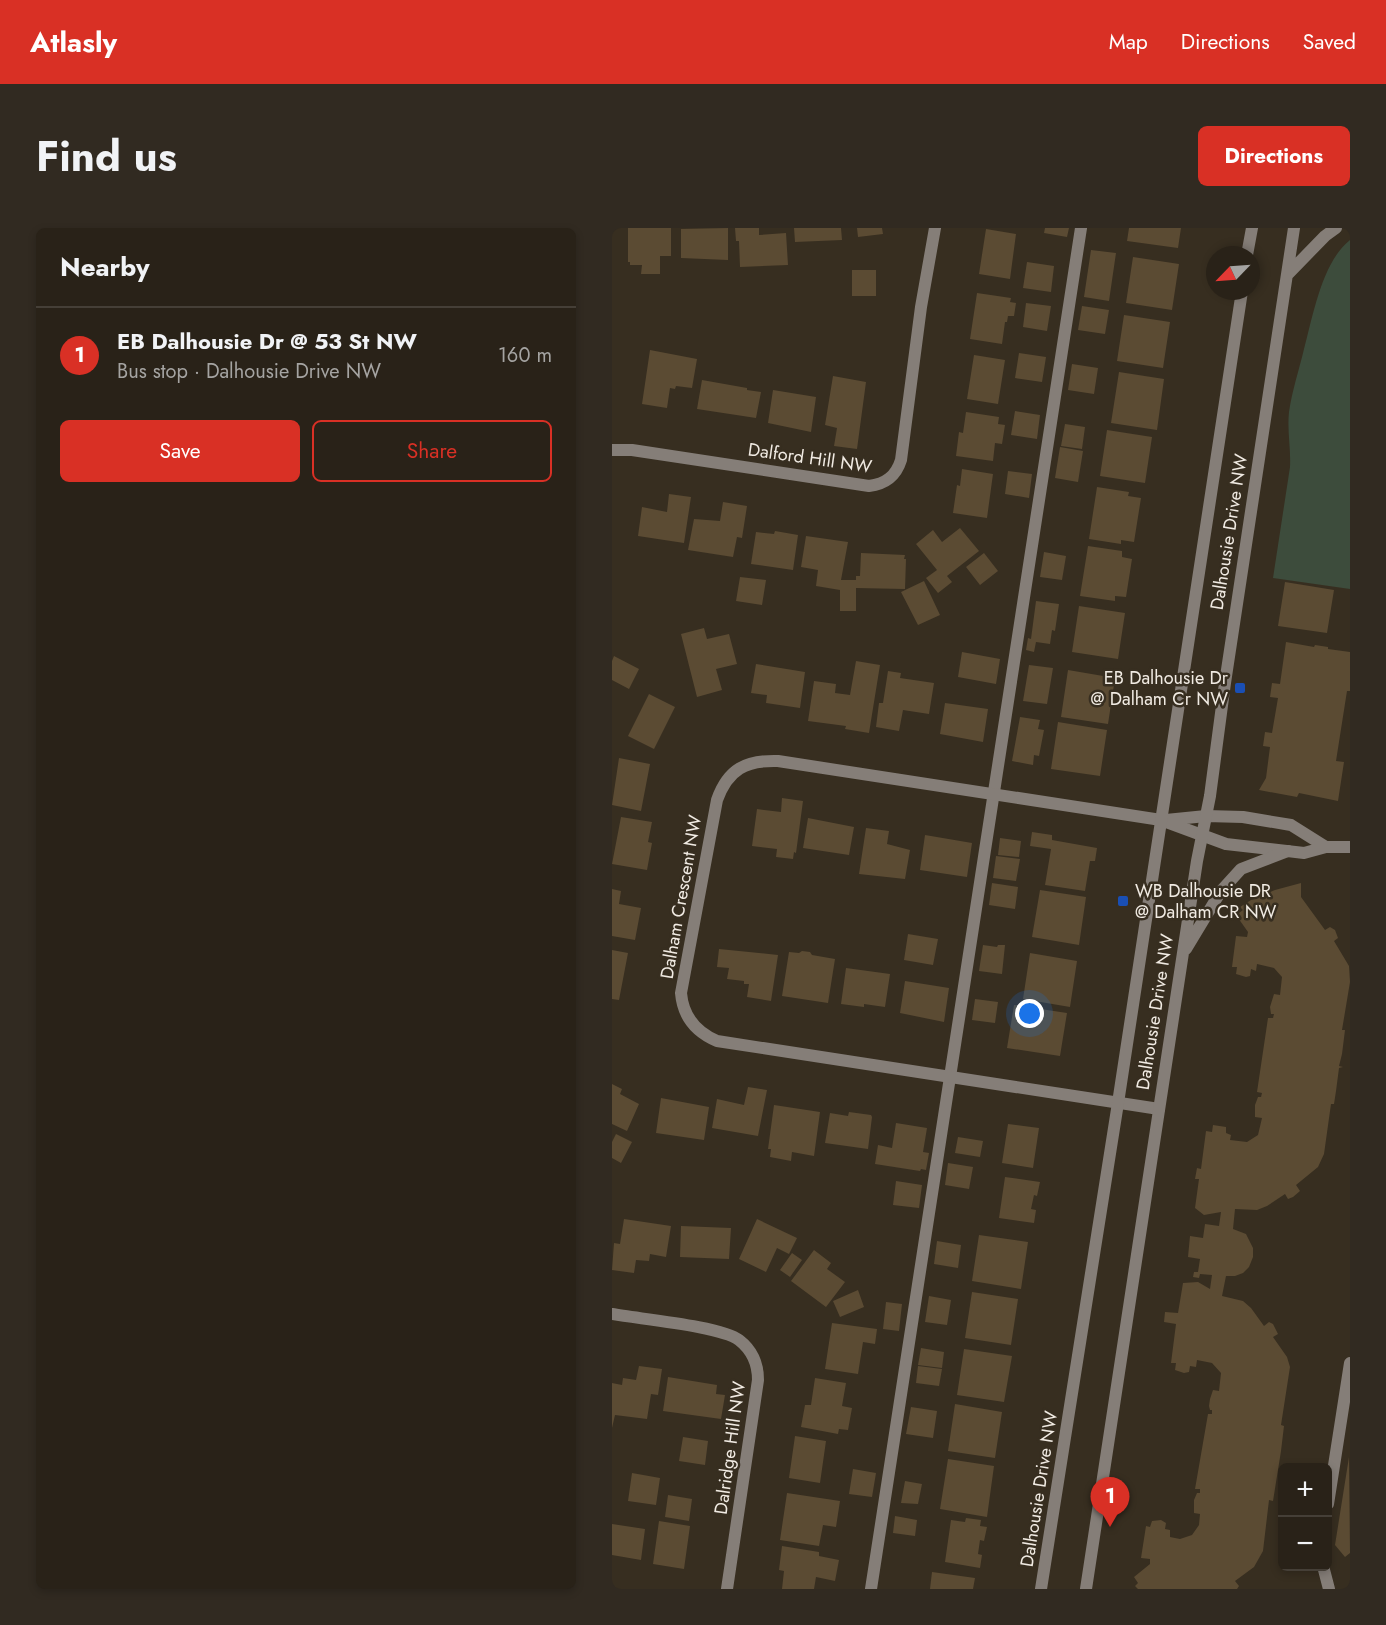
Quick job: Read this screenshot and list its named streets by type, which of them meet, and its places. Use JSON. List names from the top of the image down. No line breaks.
{"streets":{"street":["Dalford Hill NW","Dalhousie Drive NW","Dalham Crescent NW","Dalridge Hill NW"]},"crossings":[["Dalhousie Drive NW","Dalham Crescent NW"]],"places":{"transit":["EB Dalhousie Dr @ Dalham Cr NW","WB Dalhousie DR @ Dalham CR NW"]},"north":"bottom left","page":{"header":"Atlasly","nav":["Map","Directions","Saved"],"title":"Find us","buttons":["Directions",["Save","Share"]],"heading":"Nearby","list":[{"mark":"1","name":"EB Dalhousie Dr @ 53 St NW","note":"Bus stop · Dalhousie Drive NW","value":"160 m"}],"map_buttons":["+","−"],"pins":"1"}}
